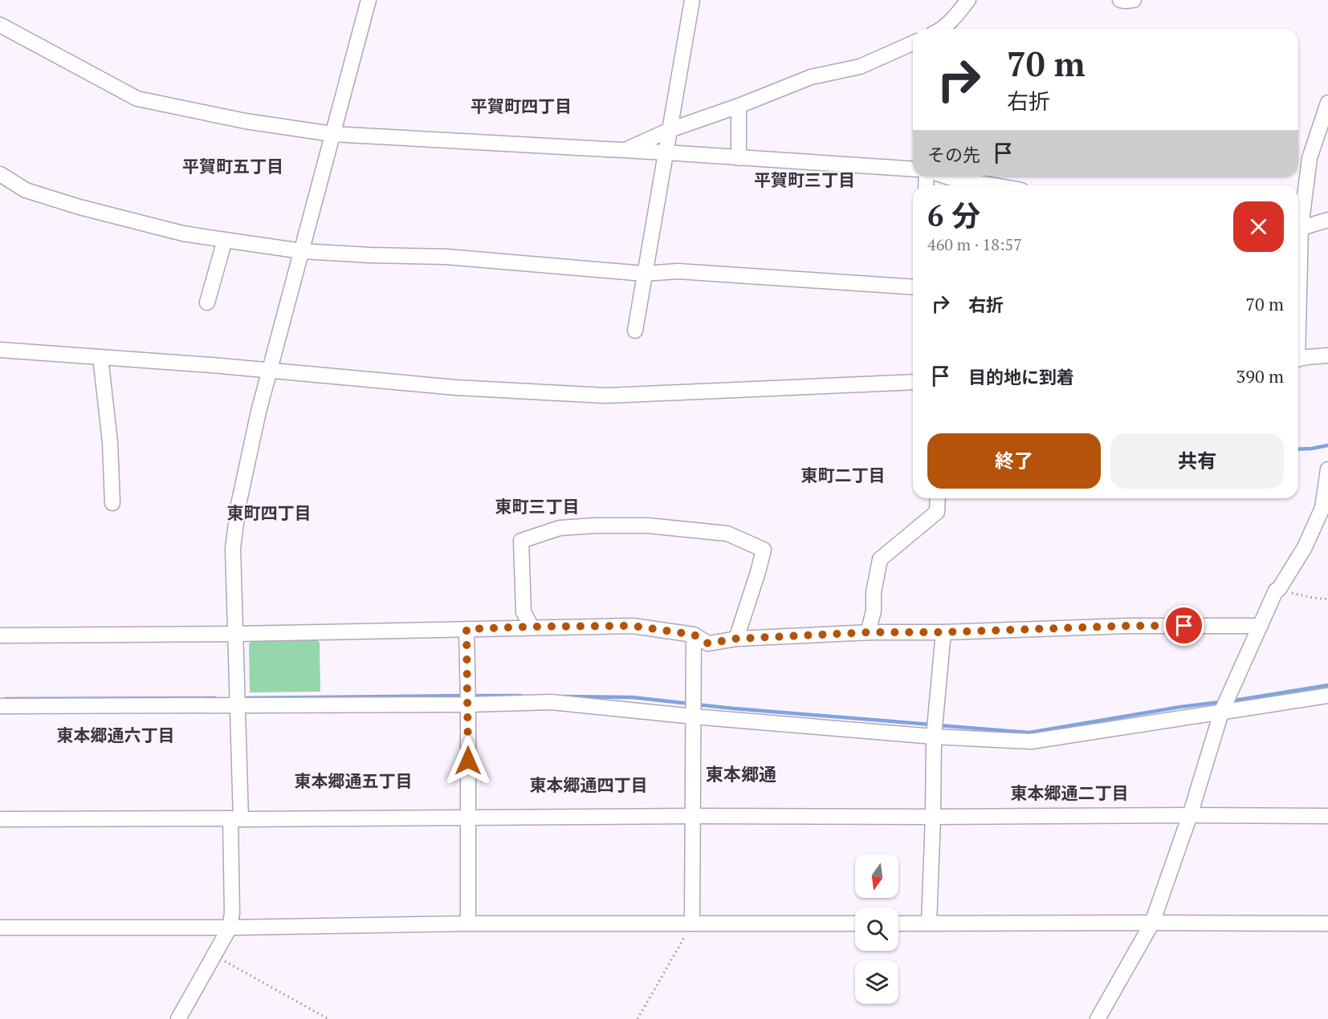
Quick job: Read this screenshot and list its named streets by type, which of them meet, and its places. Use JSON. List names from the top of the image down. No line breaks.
{"districts":["平賀町四丁目","平賀町五丁目","平賀町三丁目","東町二丁目","東町三丁目","東町四丁目","東本郷通六丁目","東本郷通","東本郷通五丁目","東本郷通四丁目","東本郷通二丁目"],"north":"bottom","page":{"turn":["70 m","右折"],"then":"その先","heading":["6 分","460 m · 18:57"],"list":[{"name":"右折","value":"70 m"},{"name":"目的地に到着","value":"390 m"}],"buttons":["終了","共有"]}}
